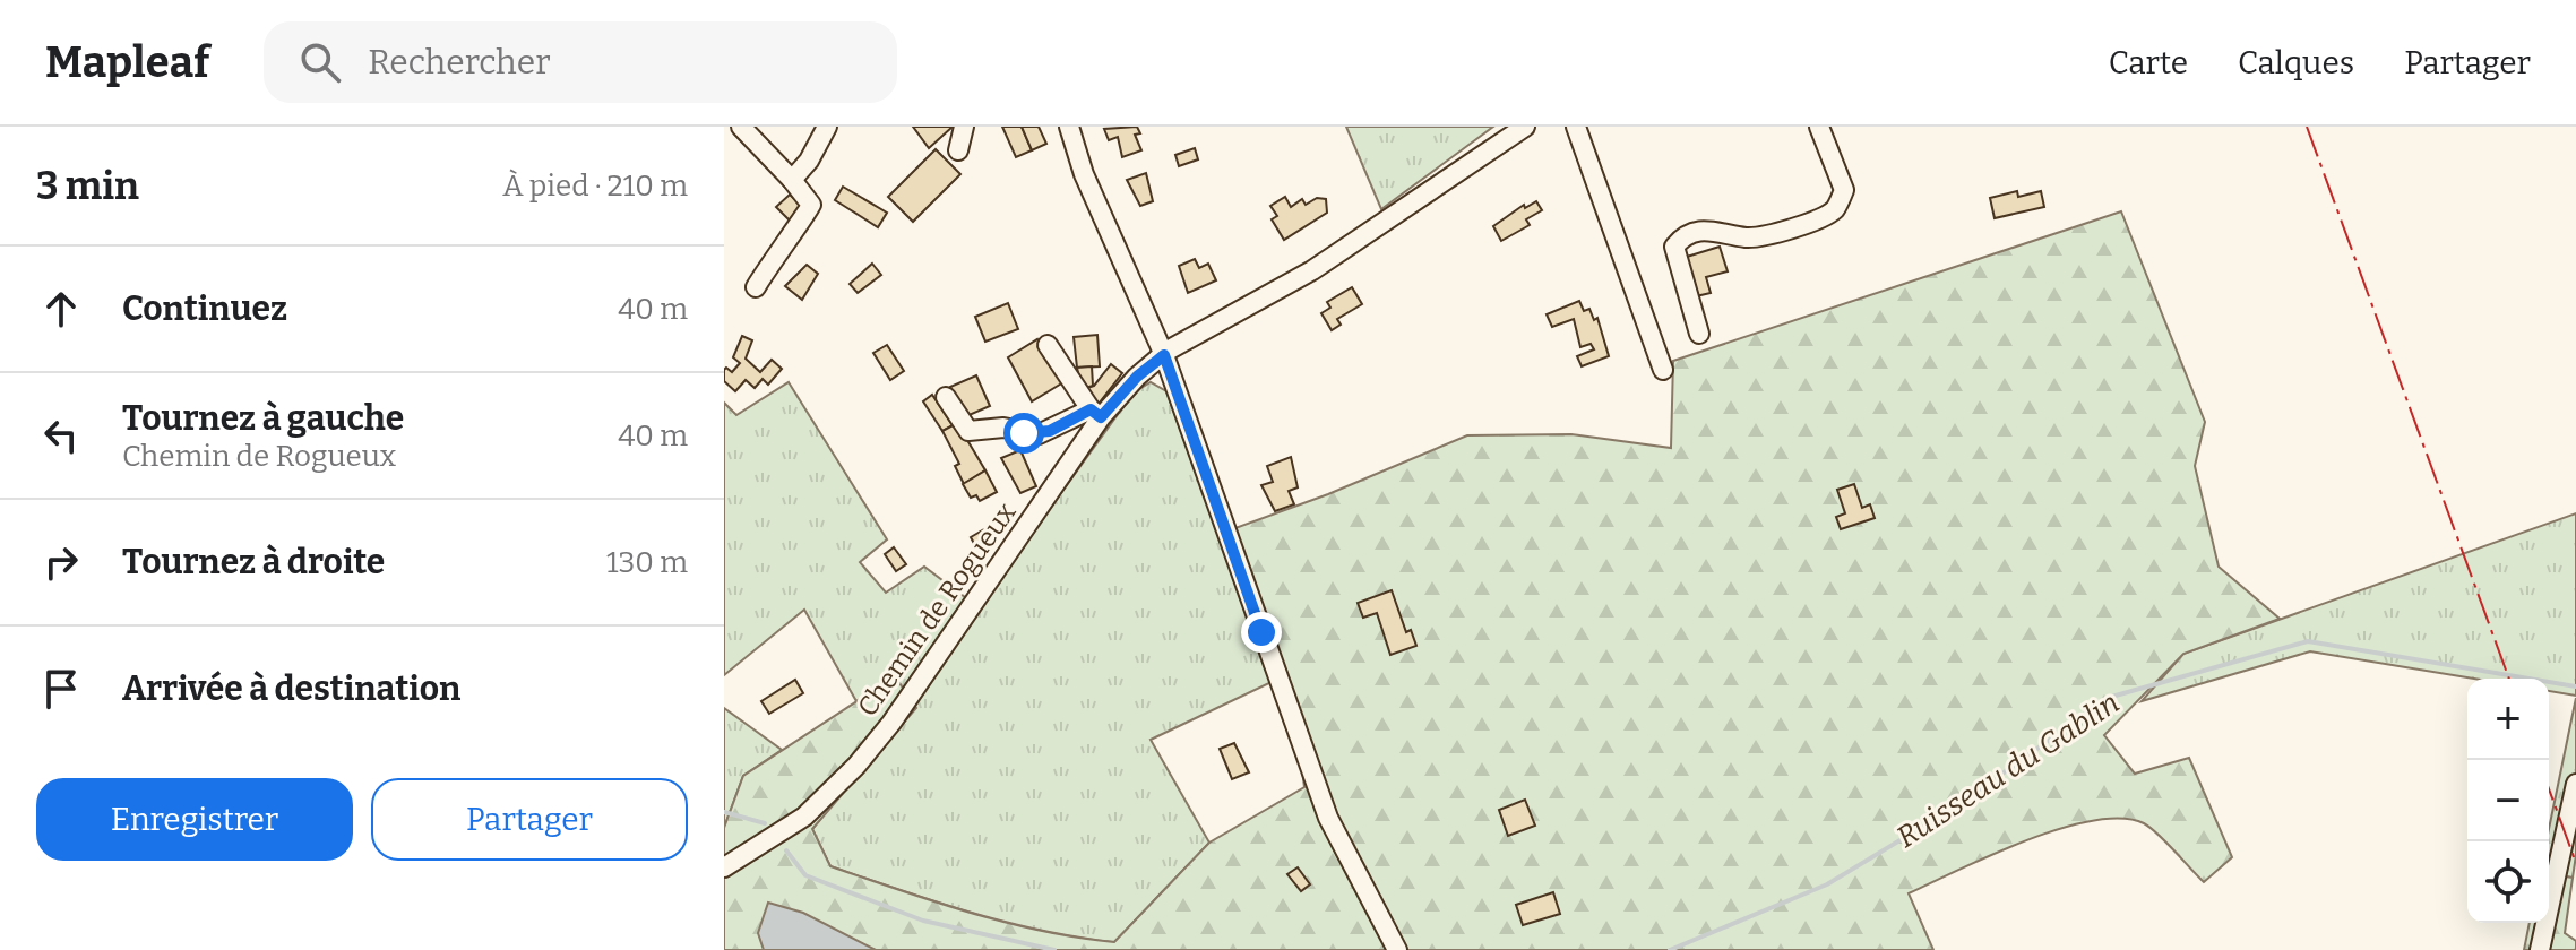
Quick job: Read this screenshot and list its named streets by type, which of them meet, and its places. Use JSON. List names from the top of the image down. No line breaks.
{"streets":{"street":["Chemin de Rogueux"]},"water":["Ruisseau du Gablin"],"page":{"header":"Mapleaf","search":"Rechercher","nav":["Carte","Calques","Partager"],"heading":["3 min","À pied · 210 m"],"list":[["Continuez","40 m"],["Tournez à gauche","Chemin de Rogueux","40 m"],["Tournez à droite","130 m"],"Arrivée à destination"],"map_buttons":["+","−"],"buttons":["Enregistrer","Partager"]}}
